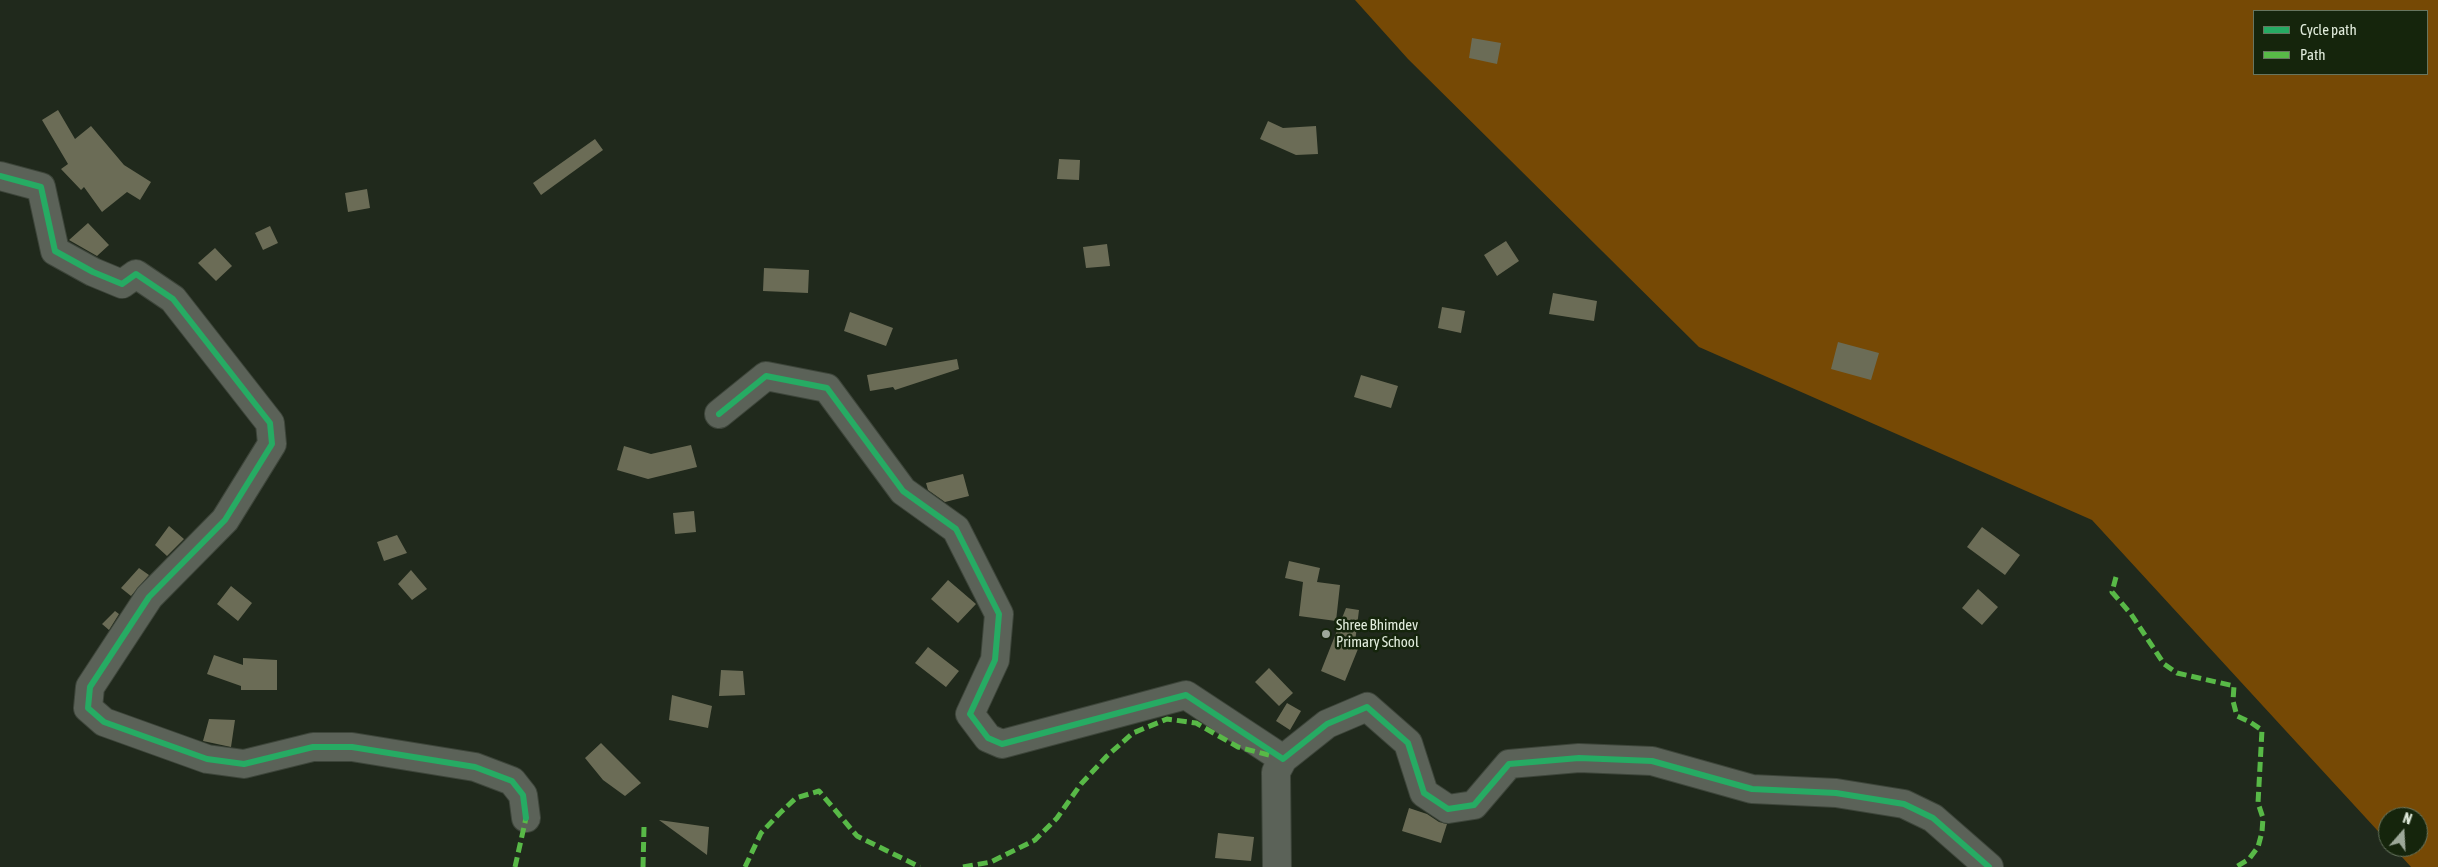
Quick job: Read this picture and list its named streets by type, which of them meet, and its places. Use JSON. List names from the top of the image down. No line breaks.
{"places":["Shree Bhimdev Primary School"],"legend":["Cycle path","Path"],"north":"top"}
